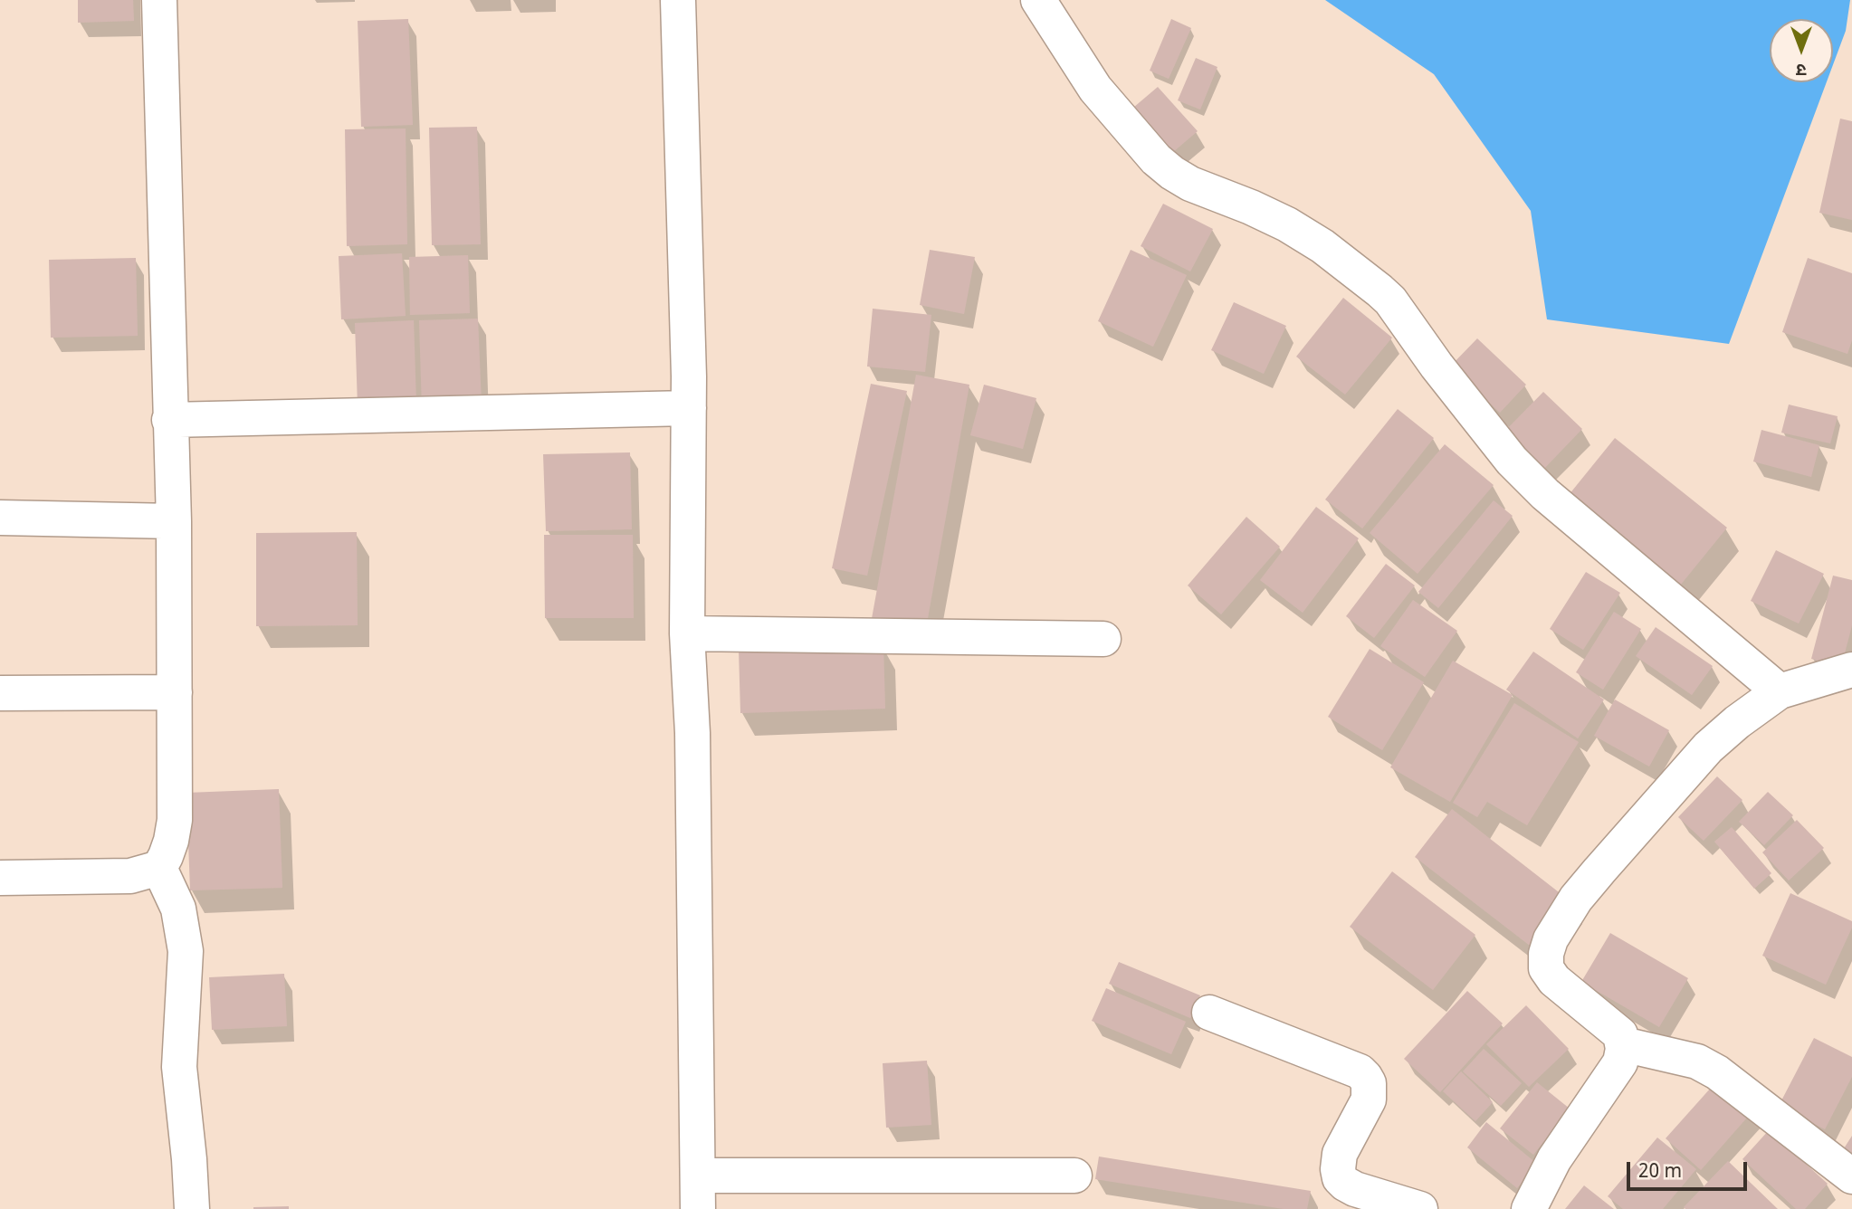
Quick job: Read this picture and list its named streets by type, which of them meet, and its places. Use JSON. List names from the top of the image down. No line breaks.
{"scale_bar":"20 m","north":"bottom"}
